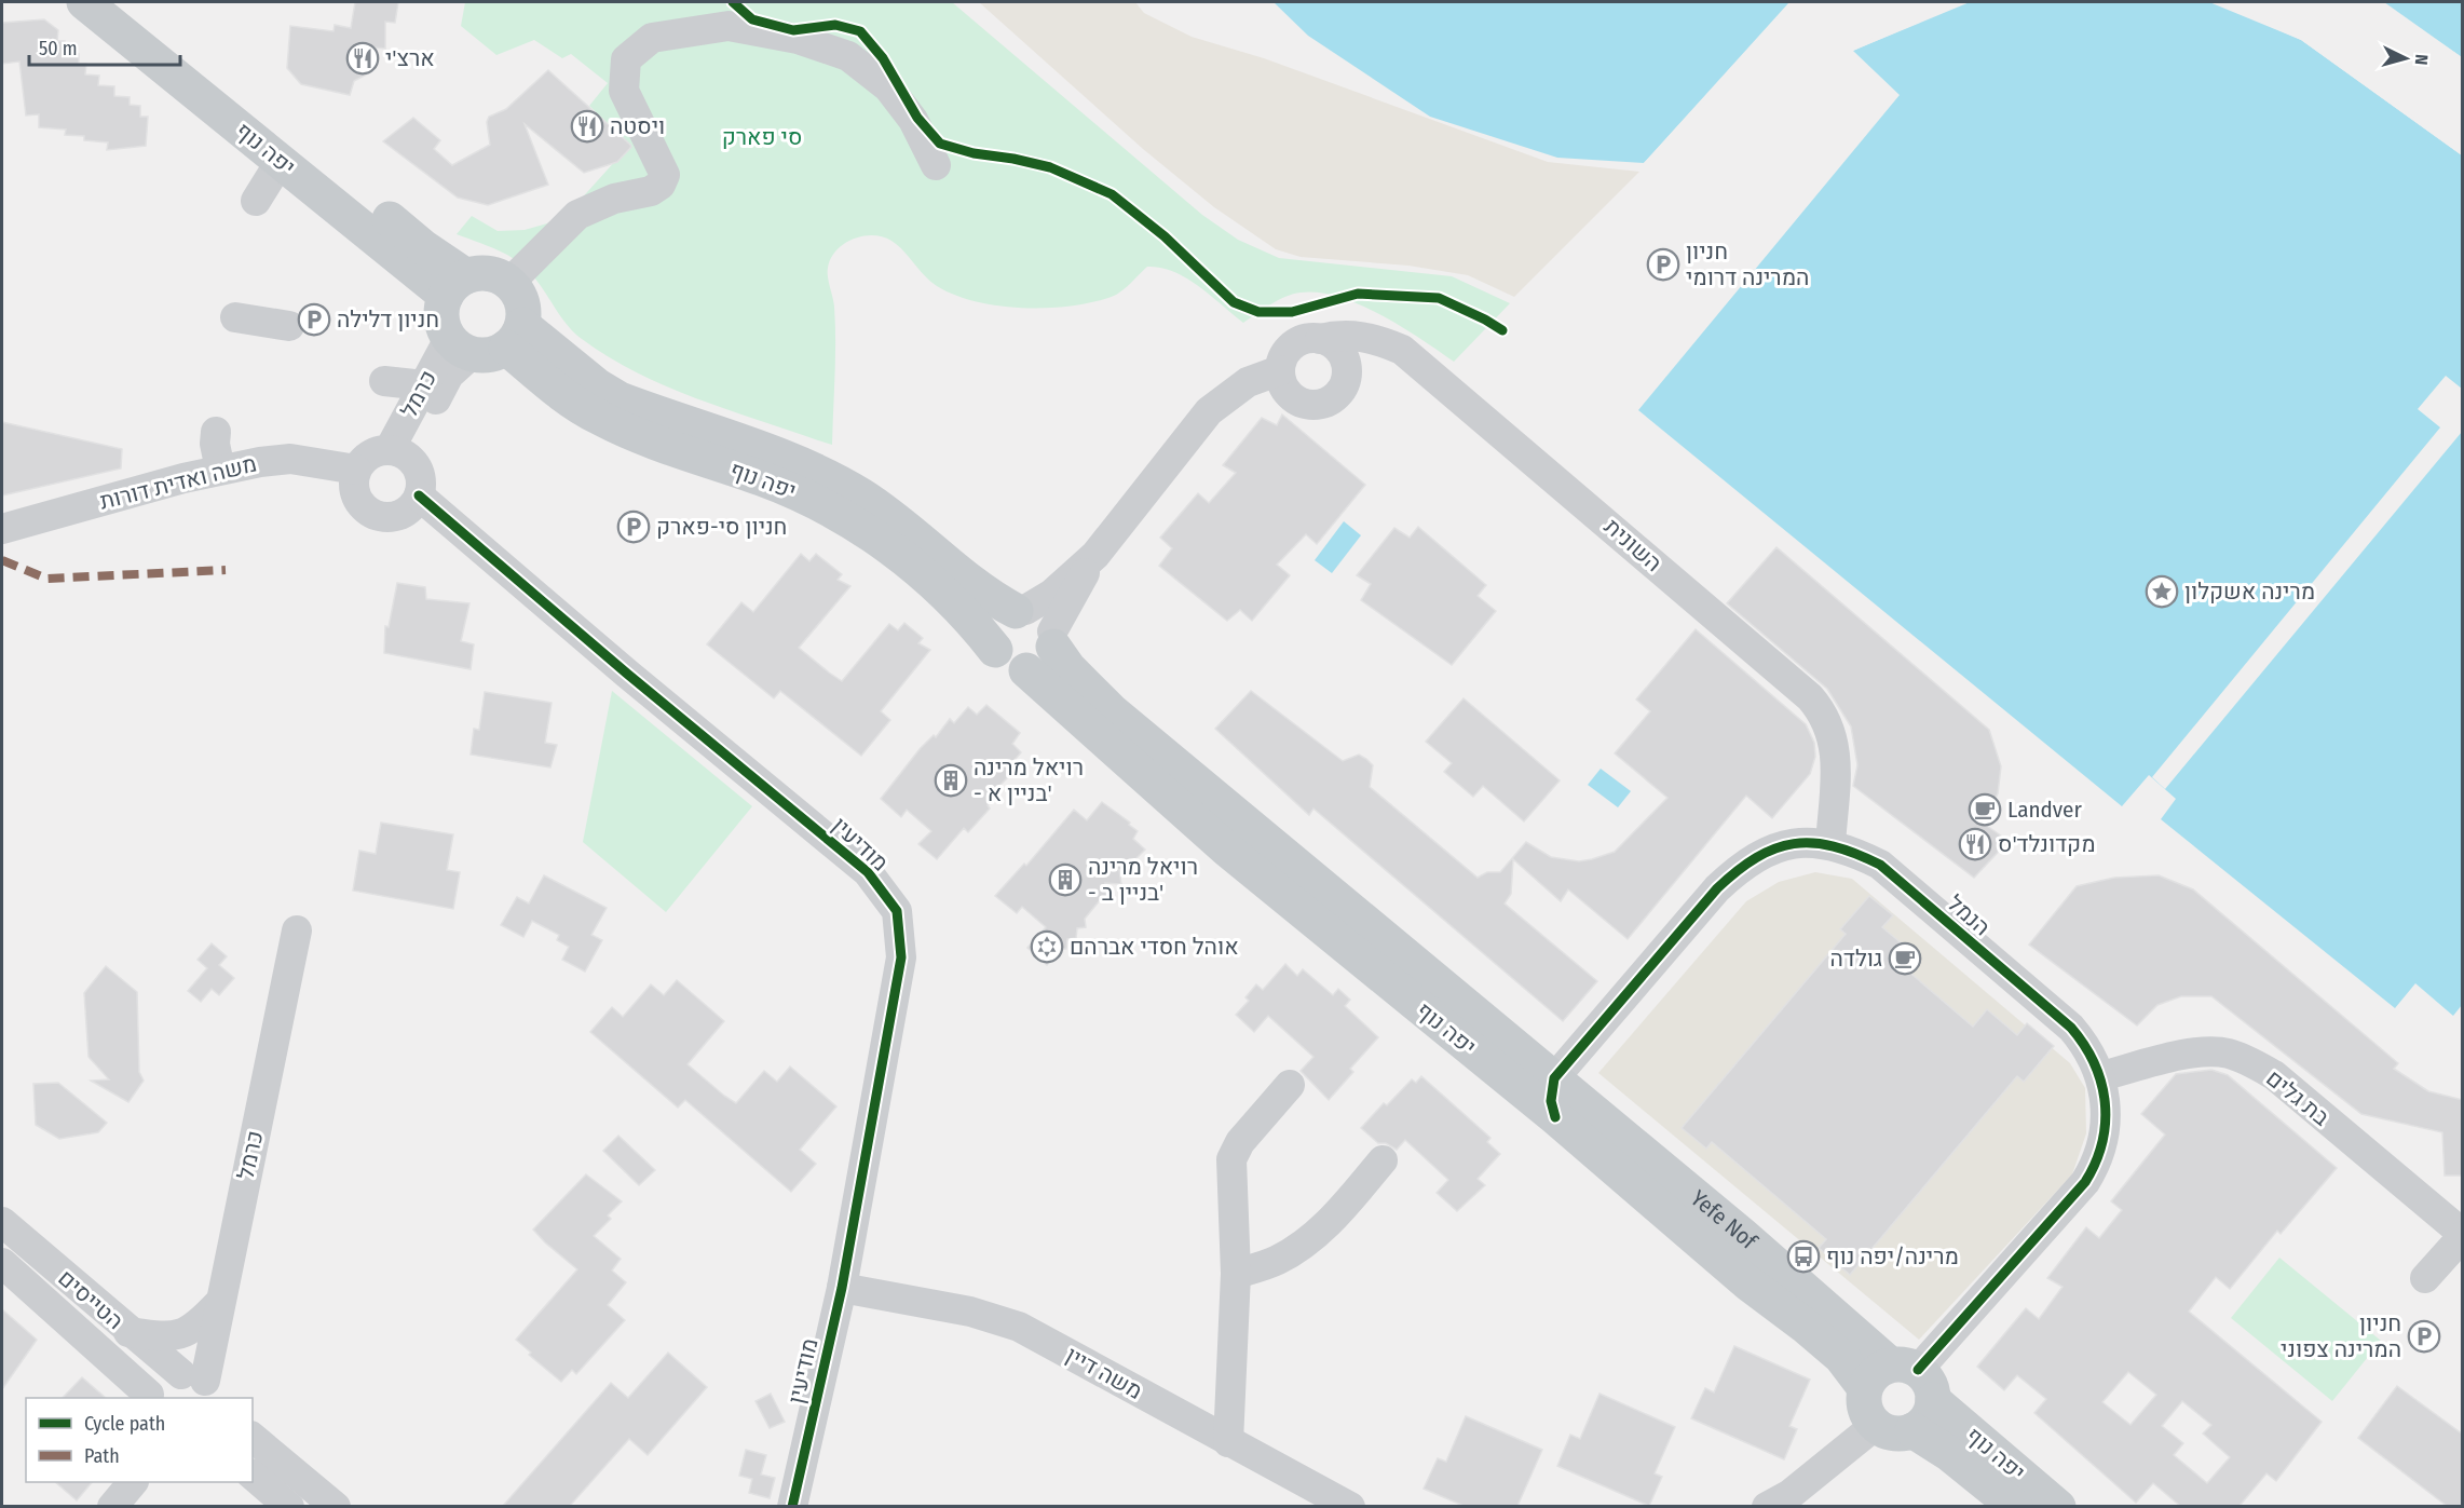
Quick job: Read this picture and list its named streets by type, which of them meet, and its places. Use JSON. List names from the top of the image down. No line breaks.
{"streets":{"main road":["יפה נוף","Yefe Nof"],"street":["כרמל","משה ואדית דורות","השונית","מודיעין","הנמל","בת גלים","הטייסים","משה דיין"]},"crossings":[["יפה נוף","כרמל"],["יפה נוף","הנמל"],["יפה נוף","Yefe Nof"],["כרמל","משה ואדית דורות"],["כרמל","מודיעין"],["כרמל","הטייסים"],["משה ואדית דורות","מודיעין"],["השונית","הנמל"],["מודיעין","משה דיין"],["הנמל","בת גלים"],["הנמל","Yefe Nof"]],"parks":["סי פארק"],"places":{"restaurant":["ארצ'י","ויסטה","מקדונלד'ס"],"parking":["חניון המרינה דרומי","חניון דלילה","חניון סי-פארק","חניון המרינה צפוני"],"place":["מרינה אשקלון"],"building":["רויאל מרינה - בניין א'","רויאל מרינה - בניין ב'"],"cafe":["Landver","גולדה"],"synagogue":["אוהל חסדי אברהם"],"bus stop":["מרינה/יפה נוף"]},"legend":["Cycle path","Path"],"scale_bar":"50 m","north":"right"}
